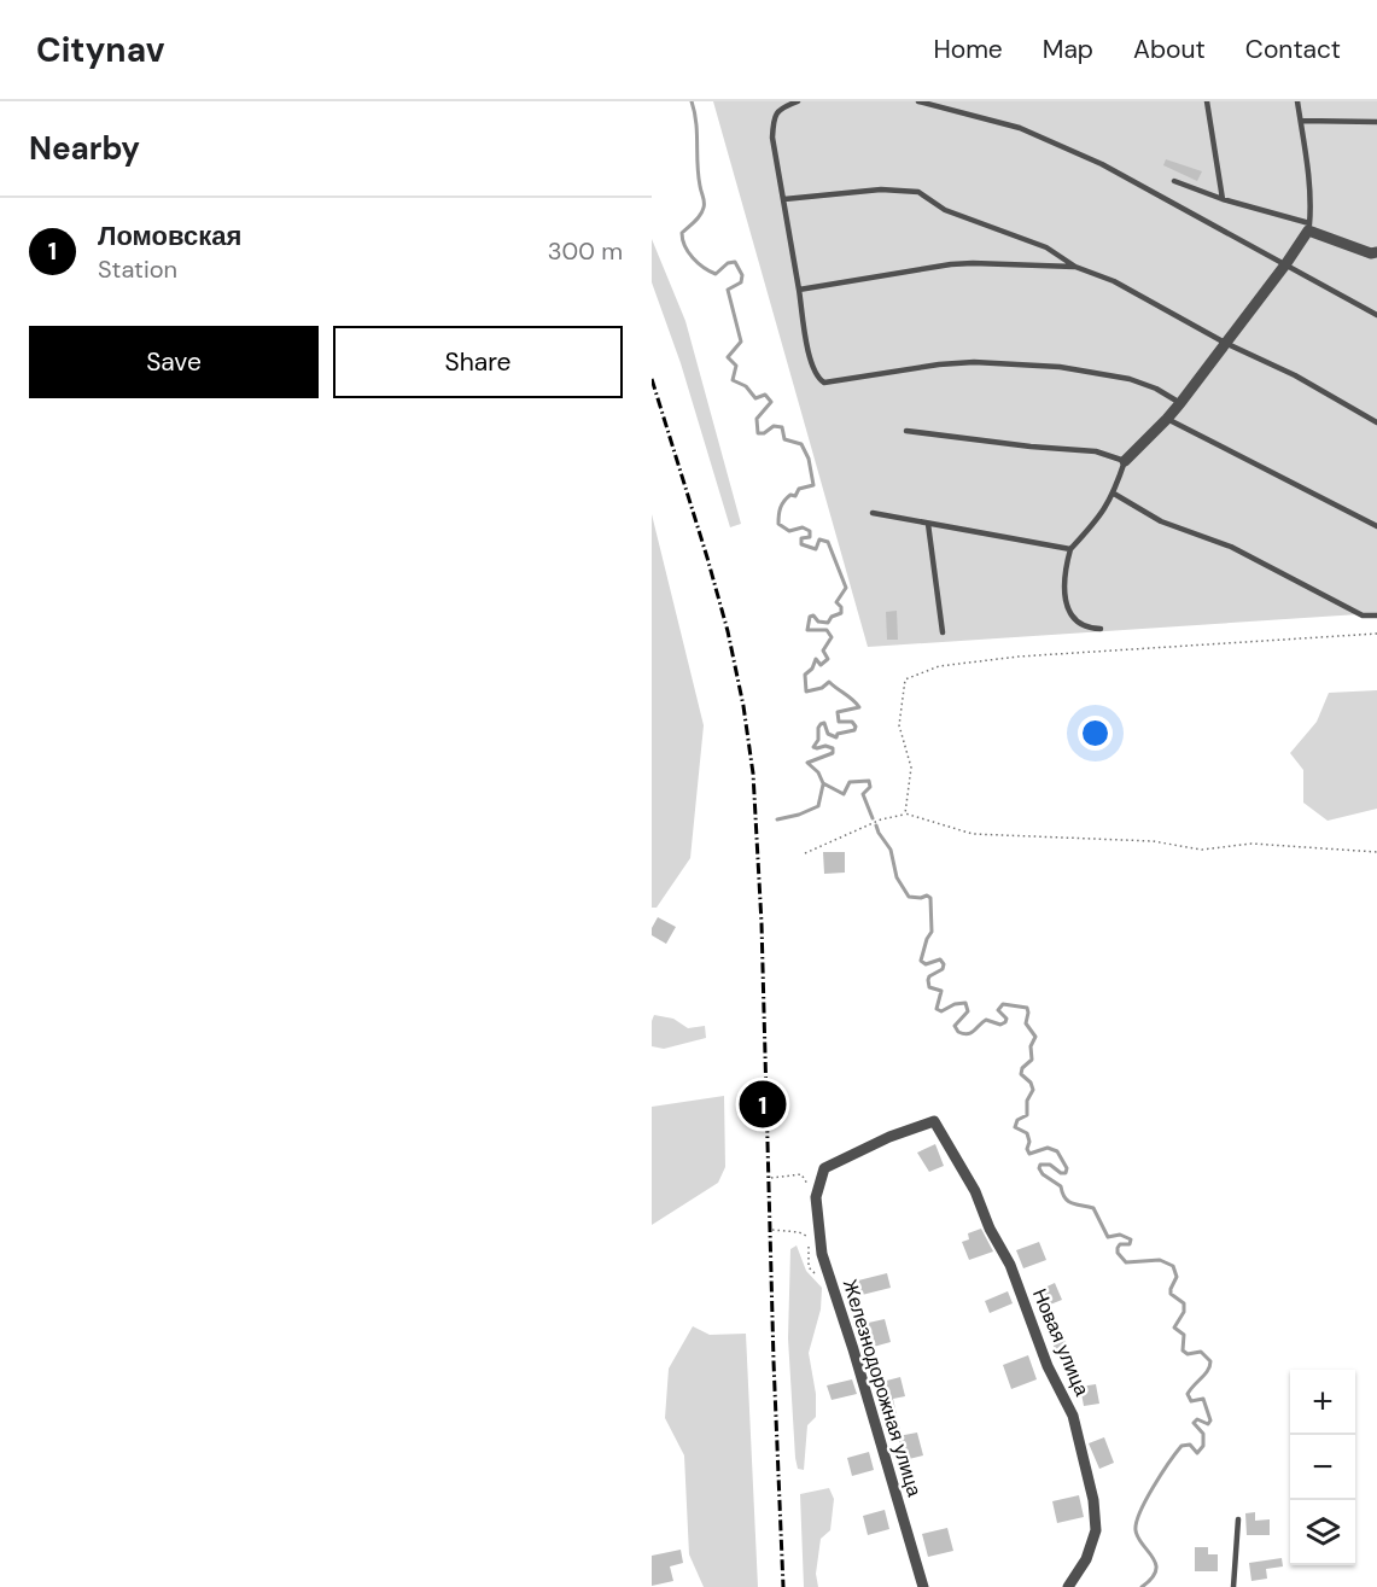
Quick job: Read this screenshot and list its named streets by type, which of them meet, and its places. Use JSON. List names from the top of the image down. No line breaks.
{"streets":{"street":["Новая улица","Железнодорожная улица"]},"crossings":[["Новая улица","Железнодорожная улица"]],"page":{"header":"Citynav","nav":["Home","Map","About","Contact"],"heading":"Nearby","list":[{"mark":"1","name":"Ломовская","note":"Station","value":"300 m"}],"buttons":["Save","Share"],"pins":"1","map_buttons":["+","−"]}}
